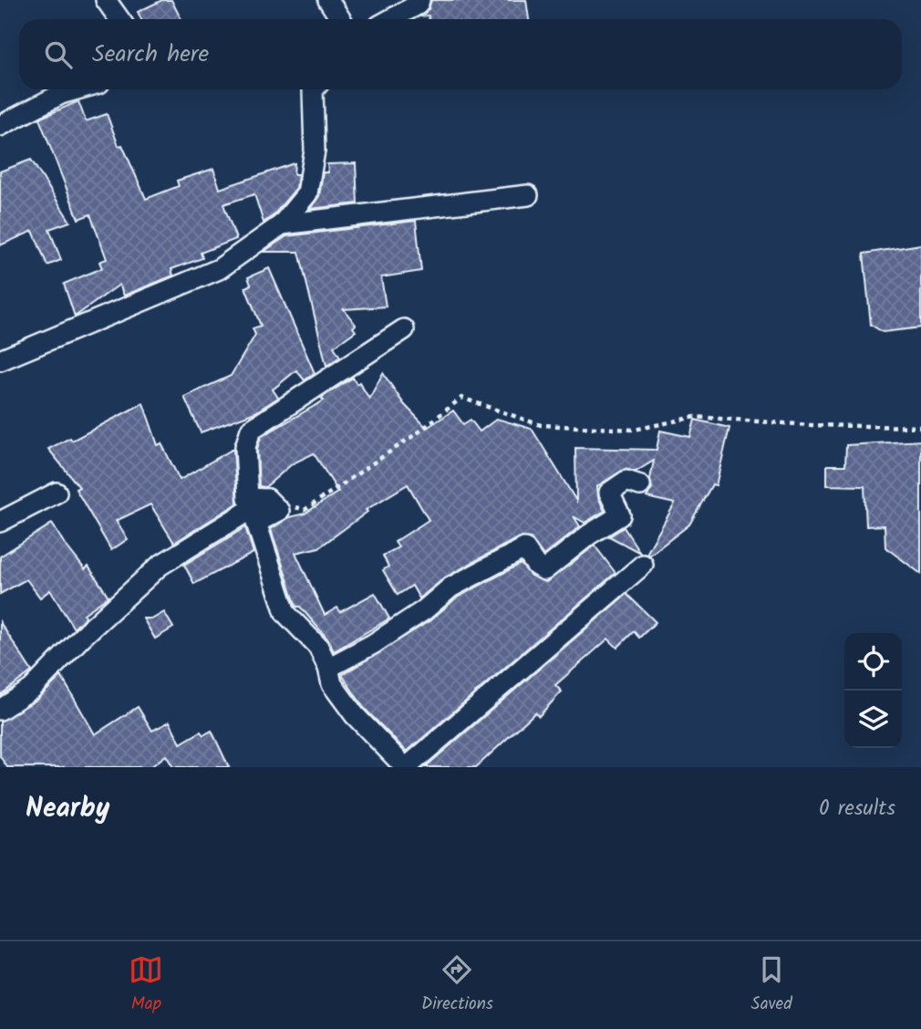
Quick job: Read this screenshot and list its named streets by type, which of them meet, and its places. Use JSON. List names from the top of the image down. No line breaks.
{"page":{"search":"Search here","heading":["Nearby","0 results"],"nav":["Map","Directions","Saved"]}}
